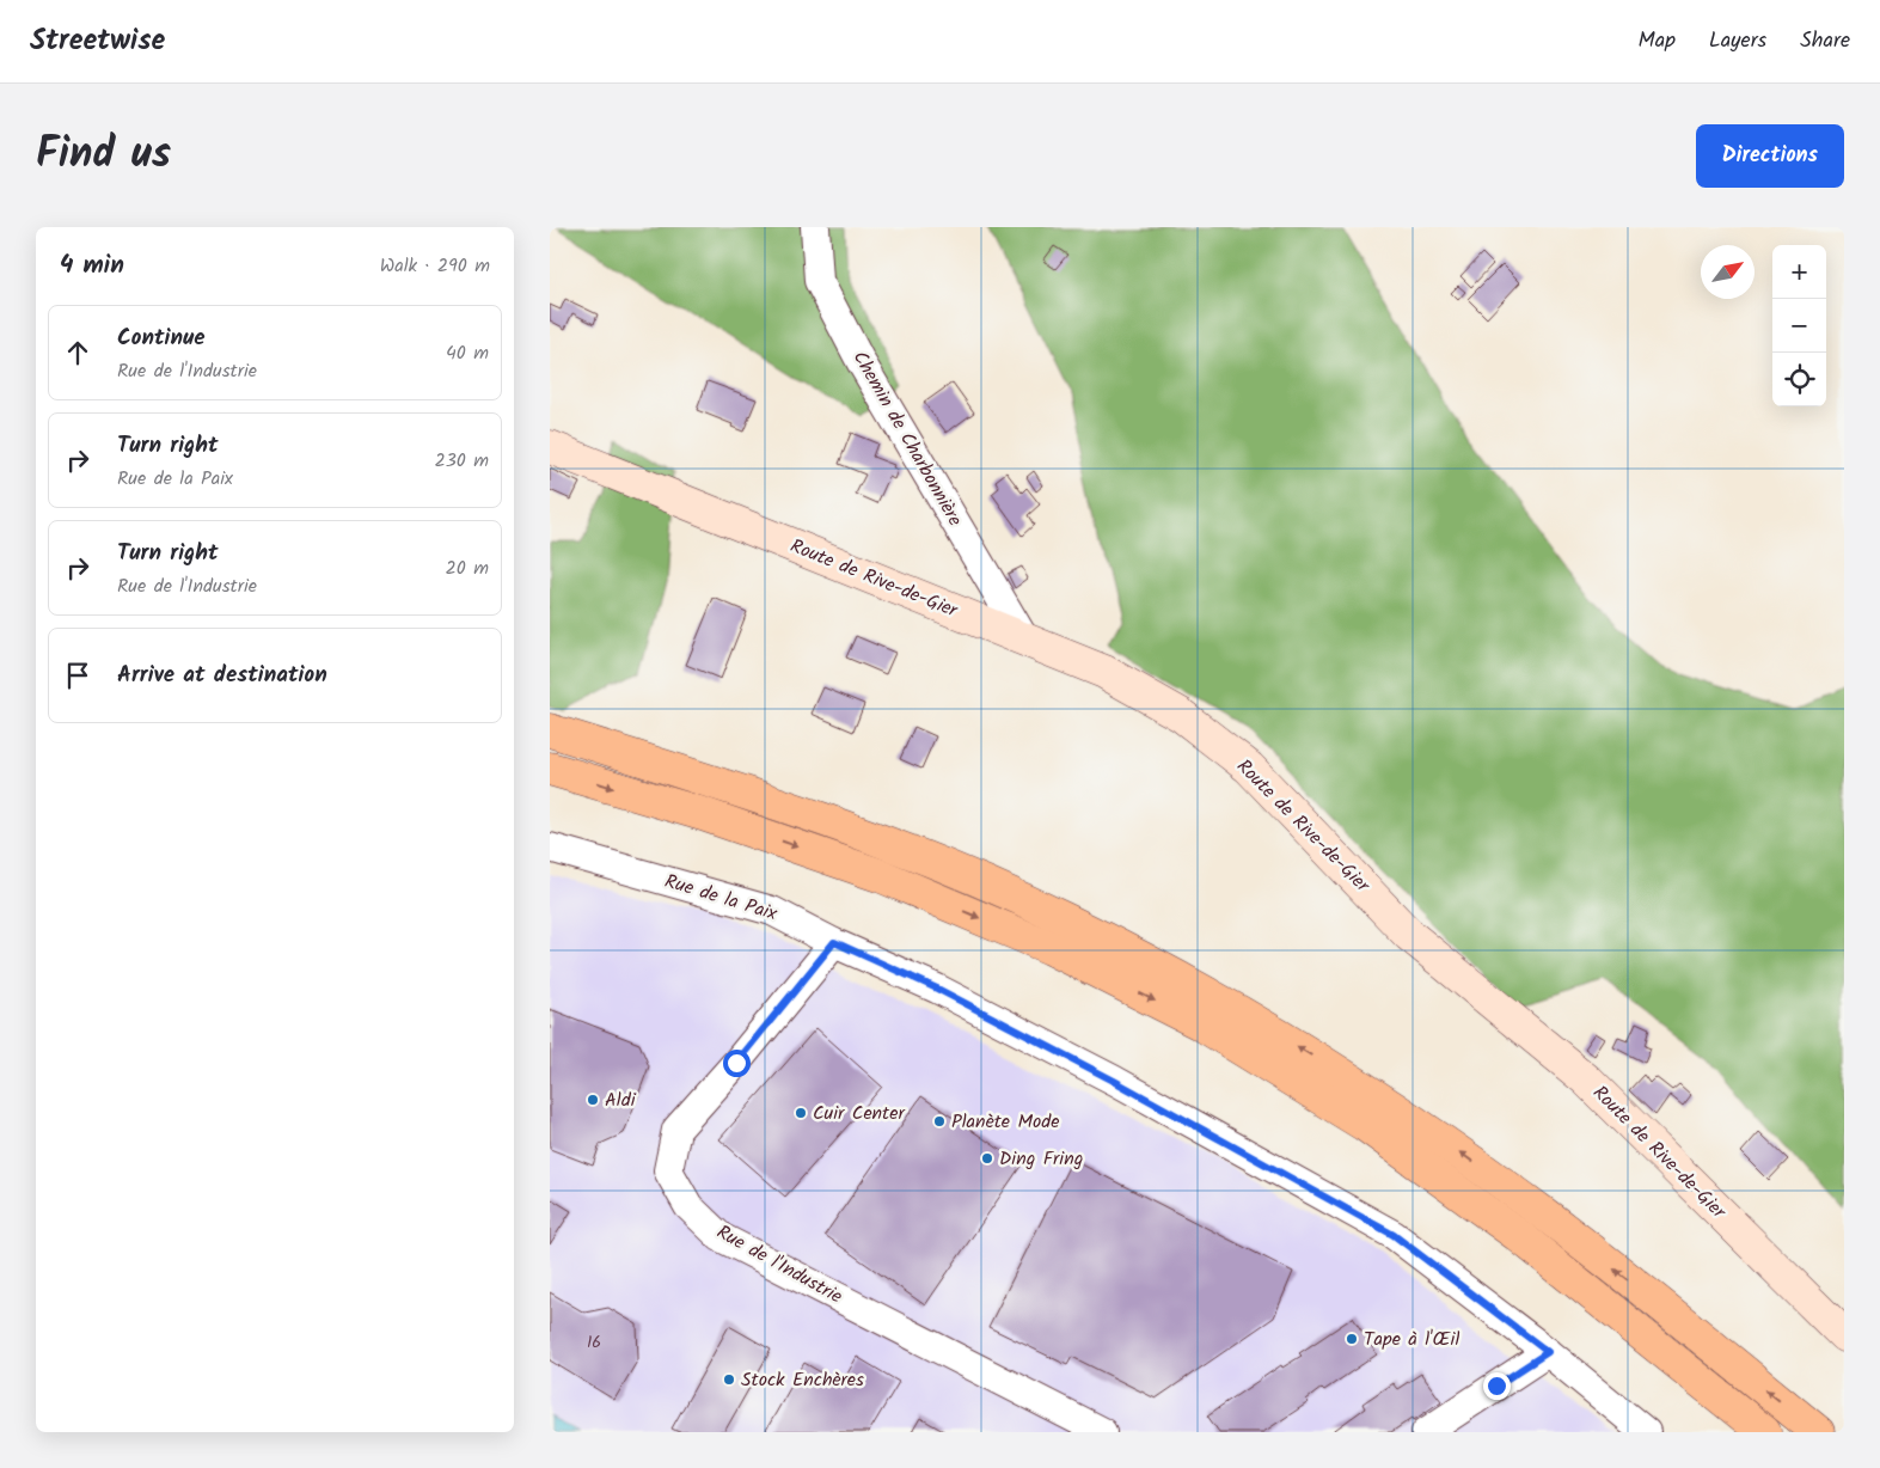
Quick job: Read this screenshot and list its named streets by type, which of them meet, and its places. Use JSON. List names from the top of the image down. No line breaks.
{"streets":{"main road":["Route de Rive-de-Gier"],"street":["Chemin de Charbonnière","Rue de la Paix","Rue de l'Industrie"]},"crossings":[["Chemin de Charbonnière","Route de Rive-de-Gier"],["Rue de la Paix","Rue de l'Industrie"]],"places":["Aldi","Cuir Center","Planète Mode","Ding Fring","Tape à l'Œil","Stock Enchères"],"house_numbers":["16"],"north":"top right","page":{"header":"Streetwise","nav":["Map","Layers","Share"],"title":"Find us","buttons":"Directions","heading":["4 min","Walk · 290 m"],"map_buttons":["+","−"],"list":[["Continue","Rue de l'Industrie","40 m"],["Turn right","Rue de la Paix","230 m"],["Turn right","Rue de l'Industrie","20 m"],"Arrive at destination"]}}
